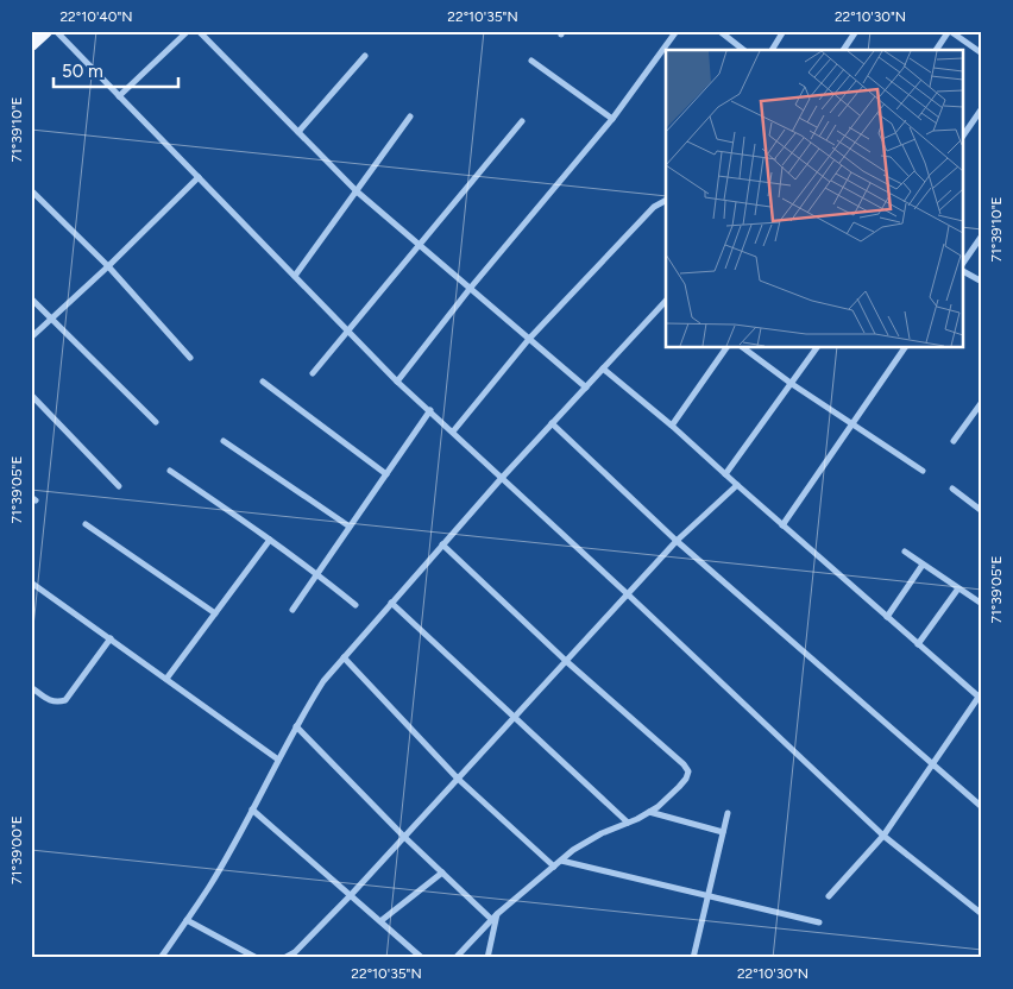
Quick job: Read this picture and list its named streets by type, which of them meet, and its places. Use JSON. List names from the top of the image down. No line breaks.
{"scale_bar":"50 m","coordinates":["22°10'40\"N","22°10'35\"N","22°10'30\"N","71°39'10\"E","71°39'05\"E","71°39'00\"E"]}
